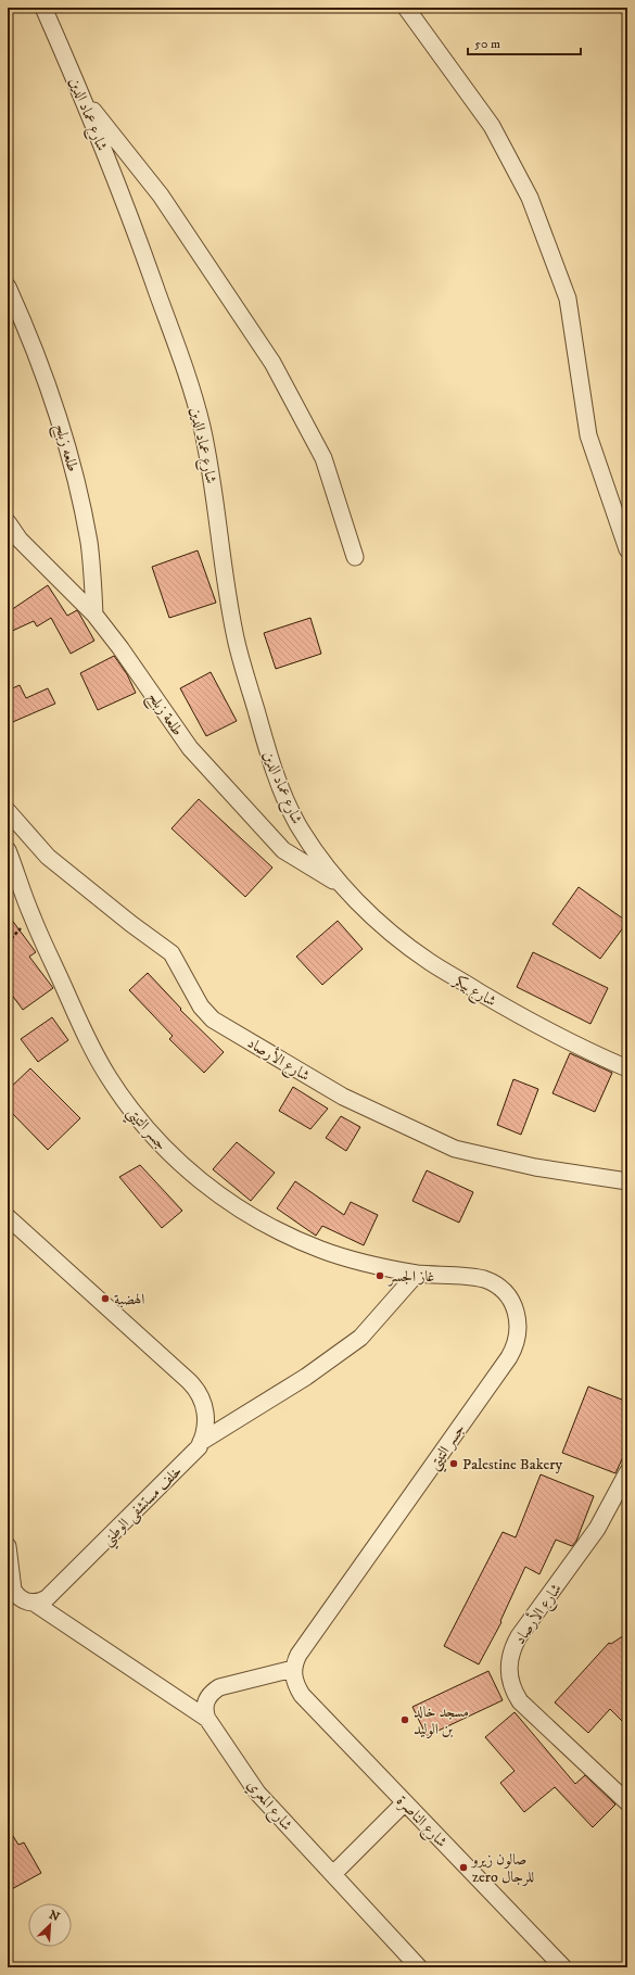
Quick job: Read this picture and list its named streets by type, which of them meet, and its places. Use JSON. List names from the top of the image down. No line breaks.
{"streets":{"street":["شارع عماد الدين","طلعه زبلح","طلعة زبلح","شارع بيكر","شارع الأرصاد","جسر التيتي","خلف مستشفى الوطني","شارع المعري","شارع الناصرة"]},"crossings":[["شارع عماد الدين","طلعة زبلح"],["شارع عماد الدين","شارع بيكر"],["طلعه زبلح","طلعة زبلح"],["طلعة زبلح","شارع بيكر"],["جسر التيتي","شارع الناصرة"]],"places":["غاز الجسر","الهضبة","Palestine Bakery","مسجد خالد بن الوليد","صالون زيرو zero للرجال"],"scale_bar":"50 m","north":"top right"}
